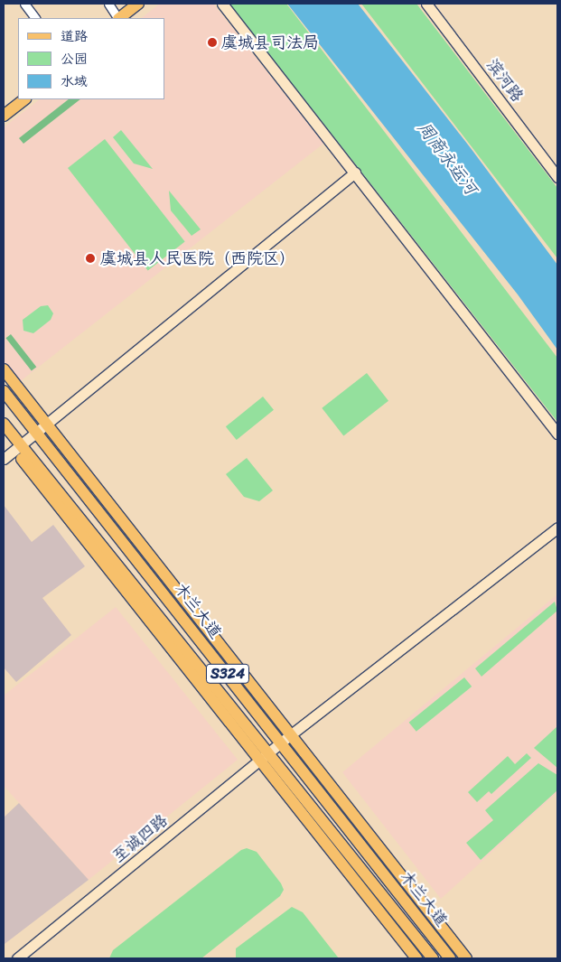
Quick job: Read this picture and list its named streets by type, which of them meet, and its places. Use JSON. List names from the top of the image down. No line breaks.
{"streets":{"main road":["木兰大道","S324"],"street":["滨河路","至诚四路"]},"crossings":[["木兰大道","至诚四路"]],"water":["周商永运河"],"places":["虞城县司法局","虞城县人民医院（西院区）"],"legend":["道路","公园","水域"]}
